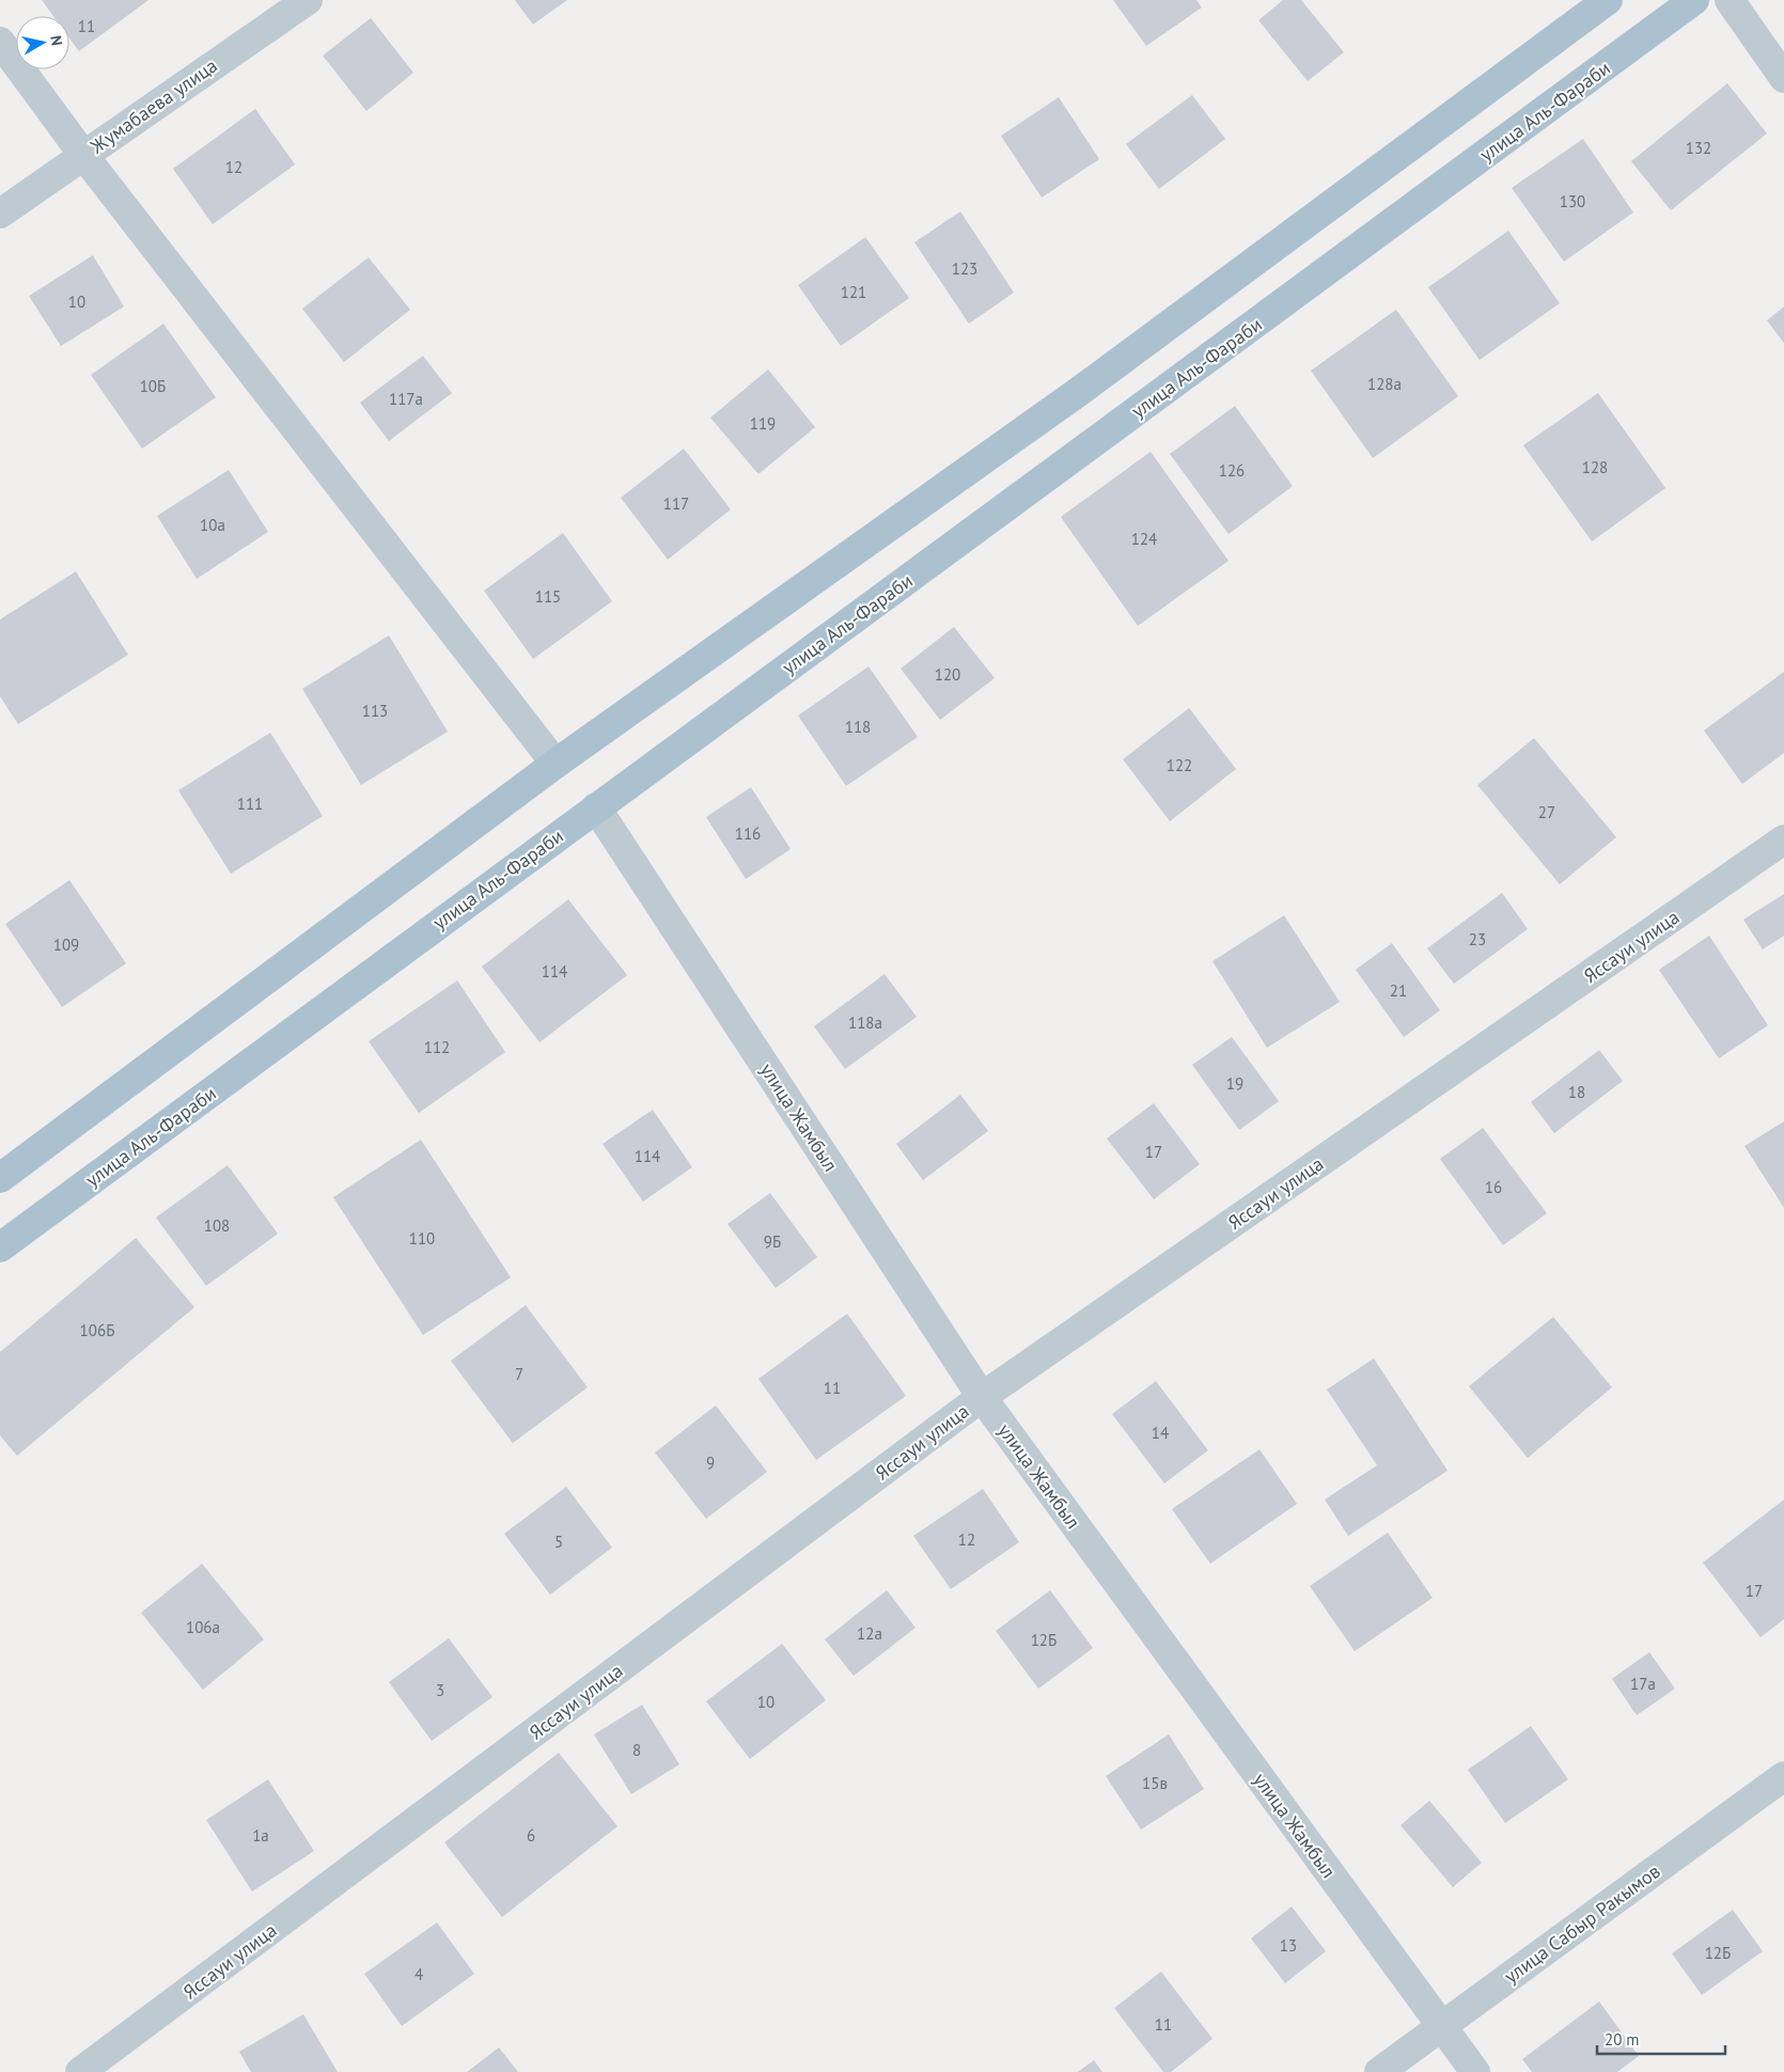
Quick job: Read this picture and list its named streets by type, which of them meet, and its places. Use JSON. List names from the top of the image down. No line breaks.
{"streets":{"main road":["улица Аль-Фараби"],"street":["Жумабаева улица","Яссауи улица","улица Жамбыл","улица Сабыр Ракымов"]},"crossings":[["улица Аль-Фараби","улица Жамбыл"],["Яссауи улица","улица Жамбыл"],["улица Жамбыл","улица Сабыр Ракымов"]],"house_numbers":["11","132","12","130","123","121","10","128а","10Б","117а","119","128","126","117","10а","124","115","120","113","118","122","111","27","116","23","109","114","21","118а","112","19","18","17","114","16","108","110","9Б","106Б","7","11","14","9","12","5","17","106а","12а","12Б","17а","3","10","8","15в","1а","6","13","12Б","4","11"],"scale_bar":"20 m","north":"right"}
